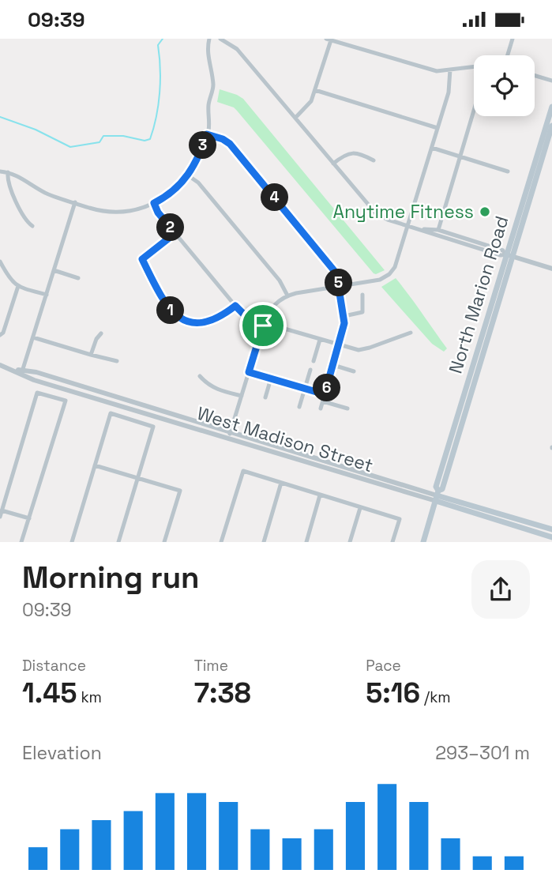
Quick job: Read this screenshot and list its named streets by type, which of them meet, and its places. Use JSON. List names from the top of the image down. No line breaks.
{"streets":{"main road":["North Marion Road","West Madison Street"]},"crossings":[["North Marion Road","West Madison Street"]],"places":["Anytime Fitness"],"page":{"status":"09:39","pins":["3","4","2","5","1","6"],"heading":["Morning run","09:39"],"stats":[["Distance","1.45 km"],["Time","7:38"],["Pace","5:16 /km"]],"chart":["Elevation","293–301 m"]}}
